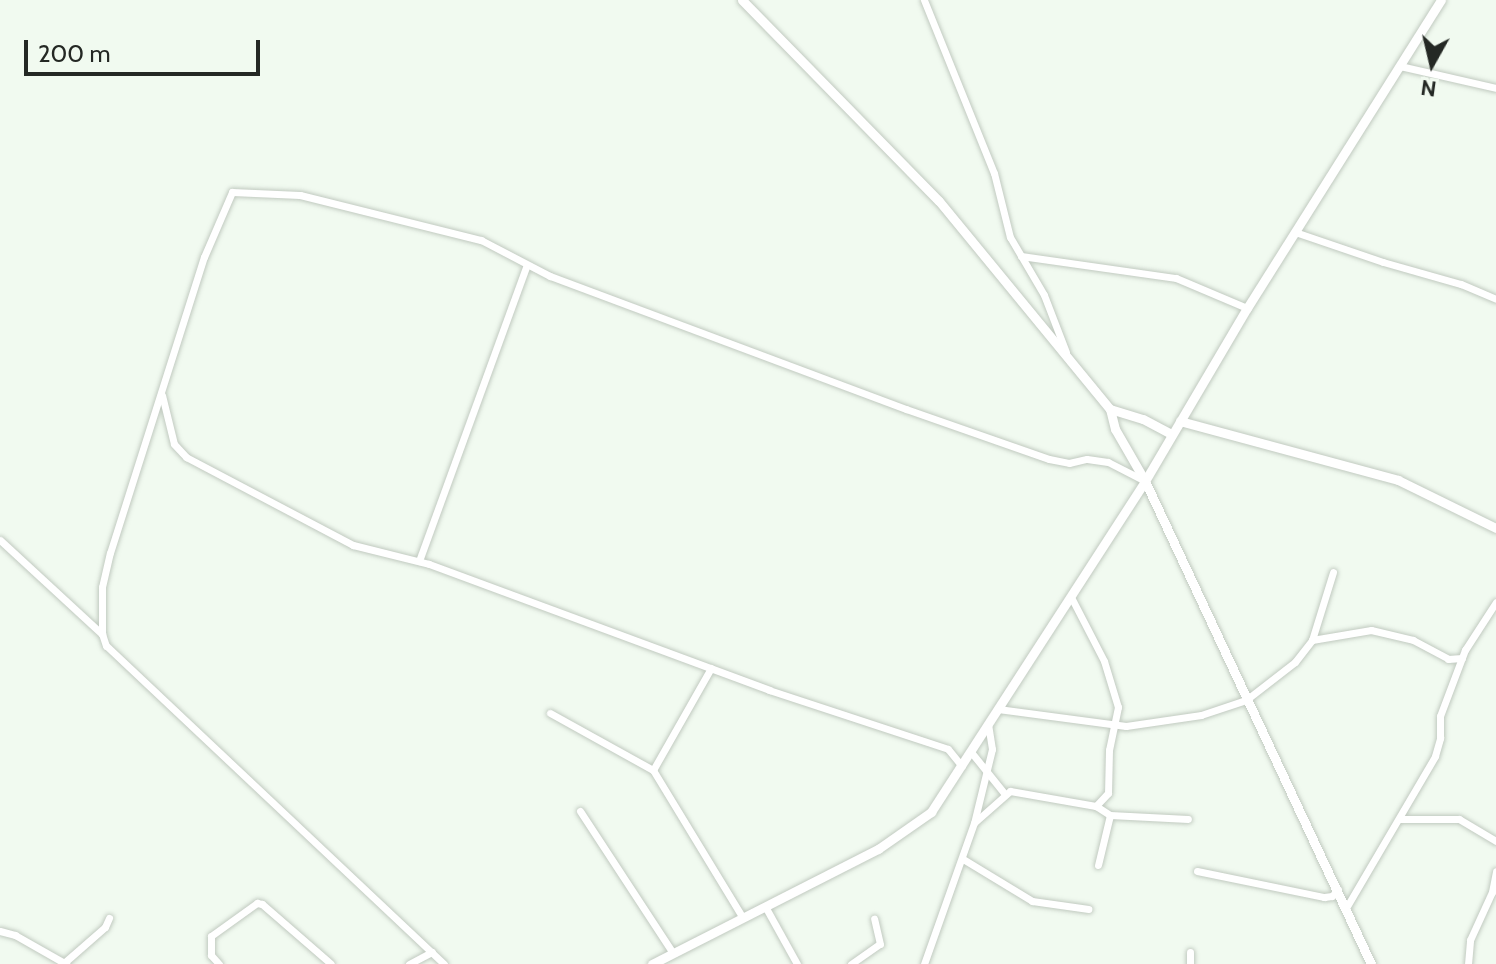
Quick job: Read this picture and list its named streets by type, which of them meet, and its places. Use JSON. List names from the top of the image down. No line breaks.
{"scale_bar":"200 m","north":"bottom"}
